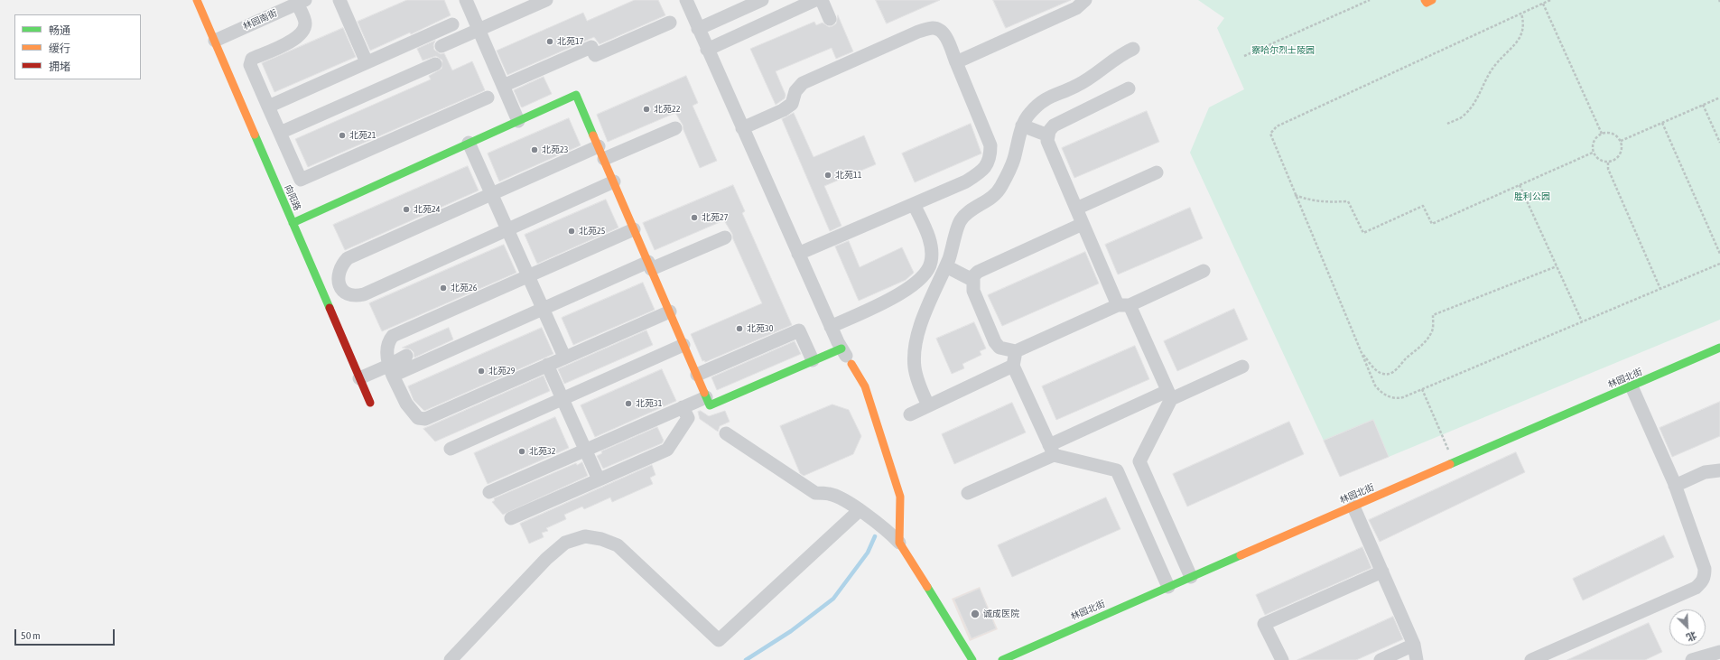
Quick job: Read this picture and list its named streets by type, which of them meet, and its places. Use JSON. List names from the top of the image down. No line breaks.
{"streets":{"street":["林园南街","向阳路","林园北街"]},"crossings":[["林园南街","向阳路"]],"parks":["察哈尔烈士陵园","胜利公园"],"places":["北苑17","北苑22","北苑21","北苑23","北苑11","北苑24","北苑27","北苑25","北苑26","北苑30","北苑29","北苑31","北苑32","诚成医院"],"legend":["畅通","缓行","拥堵"],"scale_bar":"50 m","north":"bottom right"}
